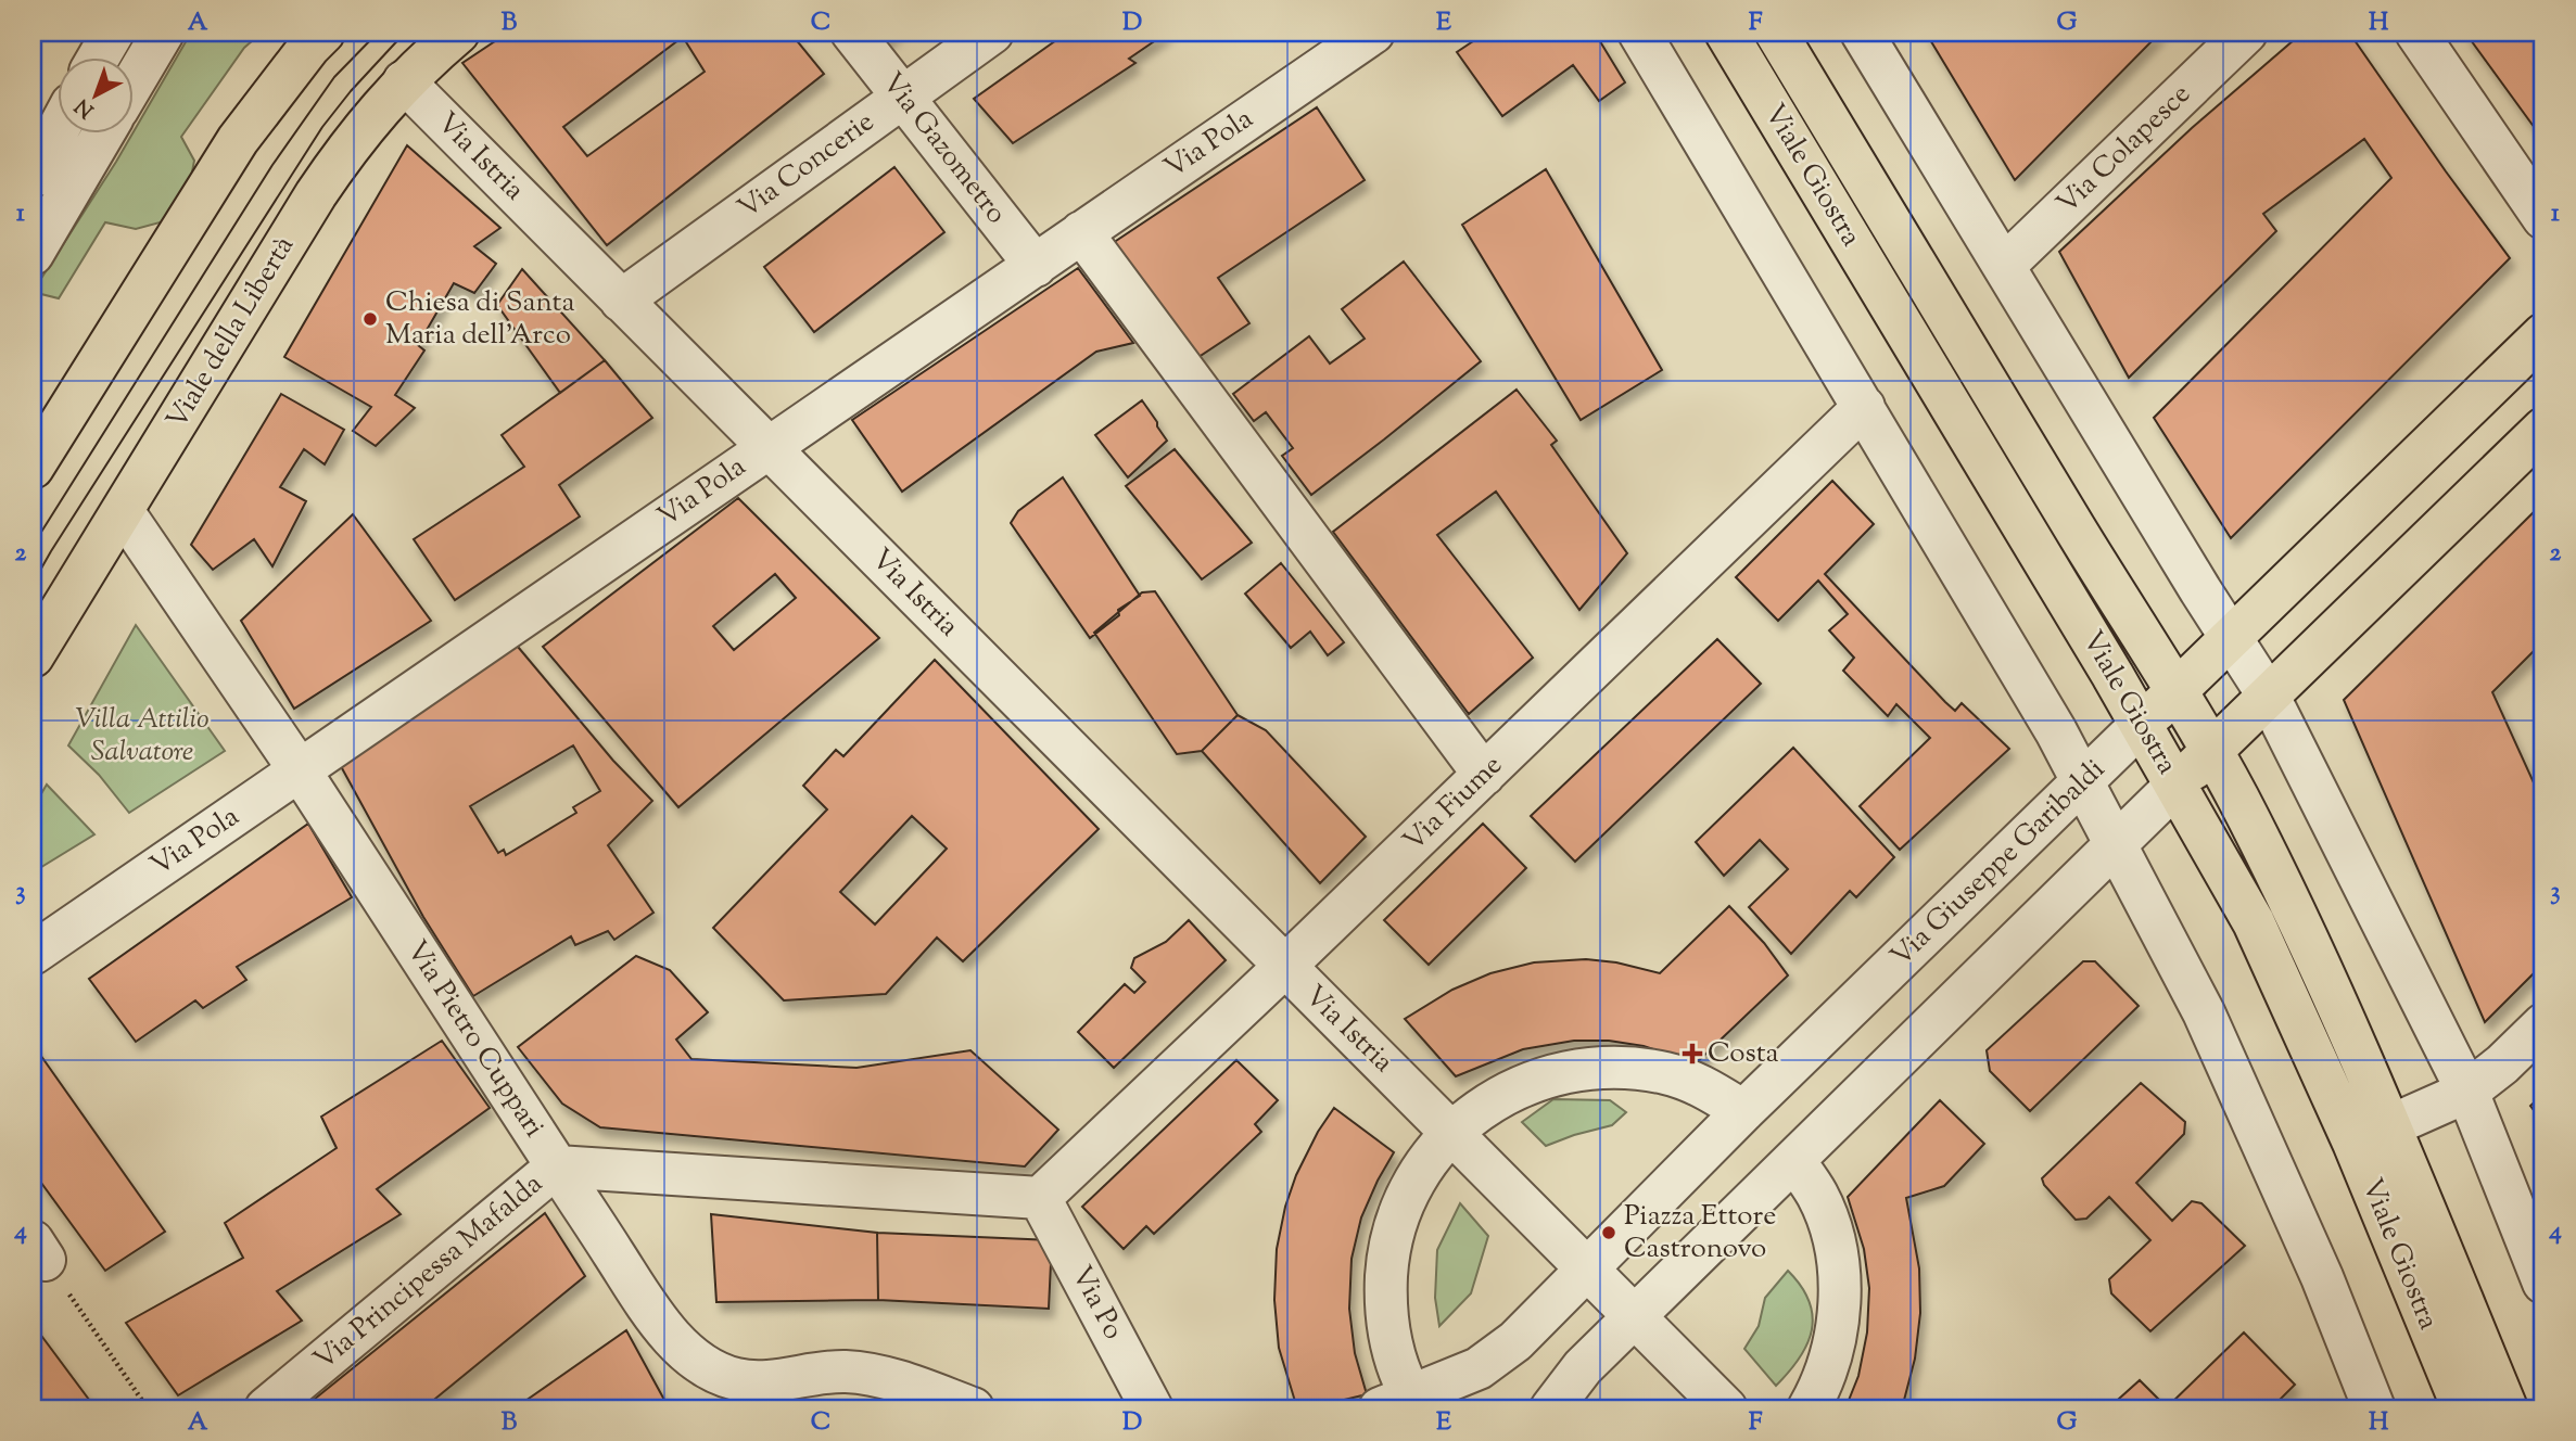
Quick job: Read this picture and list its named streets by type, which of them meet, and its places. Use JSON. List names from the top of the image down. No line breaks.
{"streets":{"main road":["Viale Giostra","Viale della Libertà","Via Giuseppe Garibaldi"],"street":["Via Pola","Via Gazometro","Via Colapesce","Via Istria","Via Concerie","Via Fiume","Via Pietro Cuppari","Via Principessa Mafalda","Via Po"]},"crossings":[["Via Pola","Via Gazometro"],["Via Pola","Via Istria"],["Via Pola","Via Pietro Cuppari"],["Via Gazometro","Via Concerie"],["Via Istria","Via Concerie"],["Via Istria","Viale della Libertà"],["Via Istria","Via Fiume"],["Via Istria","Via Giuseppe Garibaldi"],["Viale Giostra","Via Giuseppe Garibaldi"],["Viale della Libertà","Via Pietro Cuppari"],["Via Fiume","Via Pietro Cuppari"],["Via Fiume","Via Po"],["Via Pietro Cuppari","Via Principessa Mafalda"],["Via Pietro Cuppari","Via Po"]],"parks":["Villa Attilio Salvatore"],"places":{"other":["Chiesa di Santa Maria dell'Arco","Piazza Ettore Castronovo"],"health":["Costa"]},"north":"bottom left","grid":{"columns":["A","B","C","D","E","F","G","H"],"rows":["1","2","3","4"]}}
